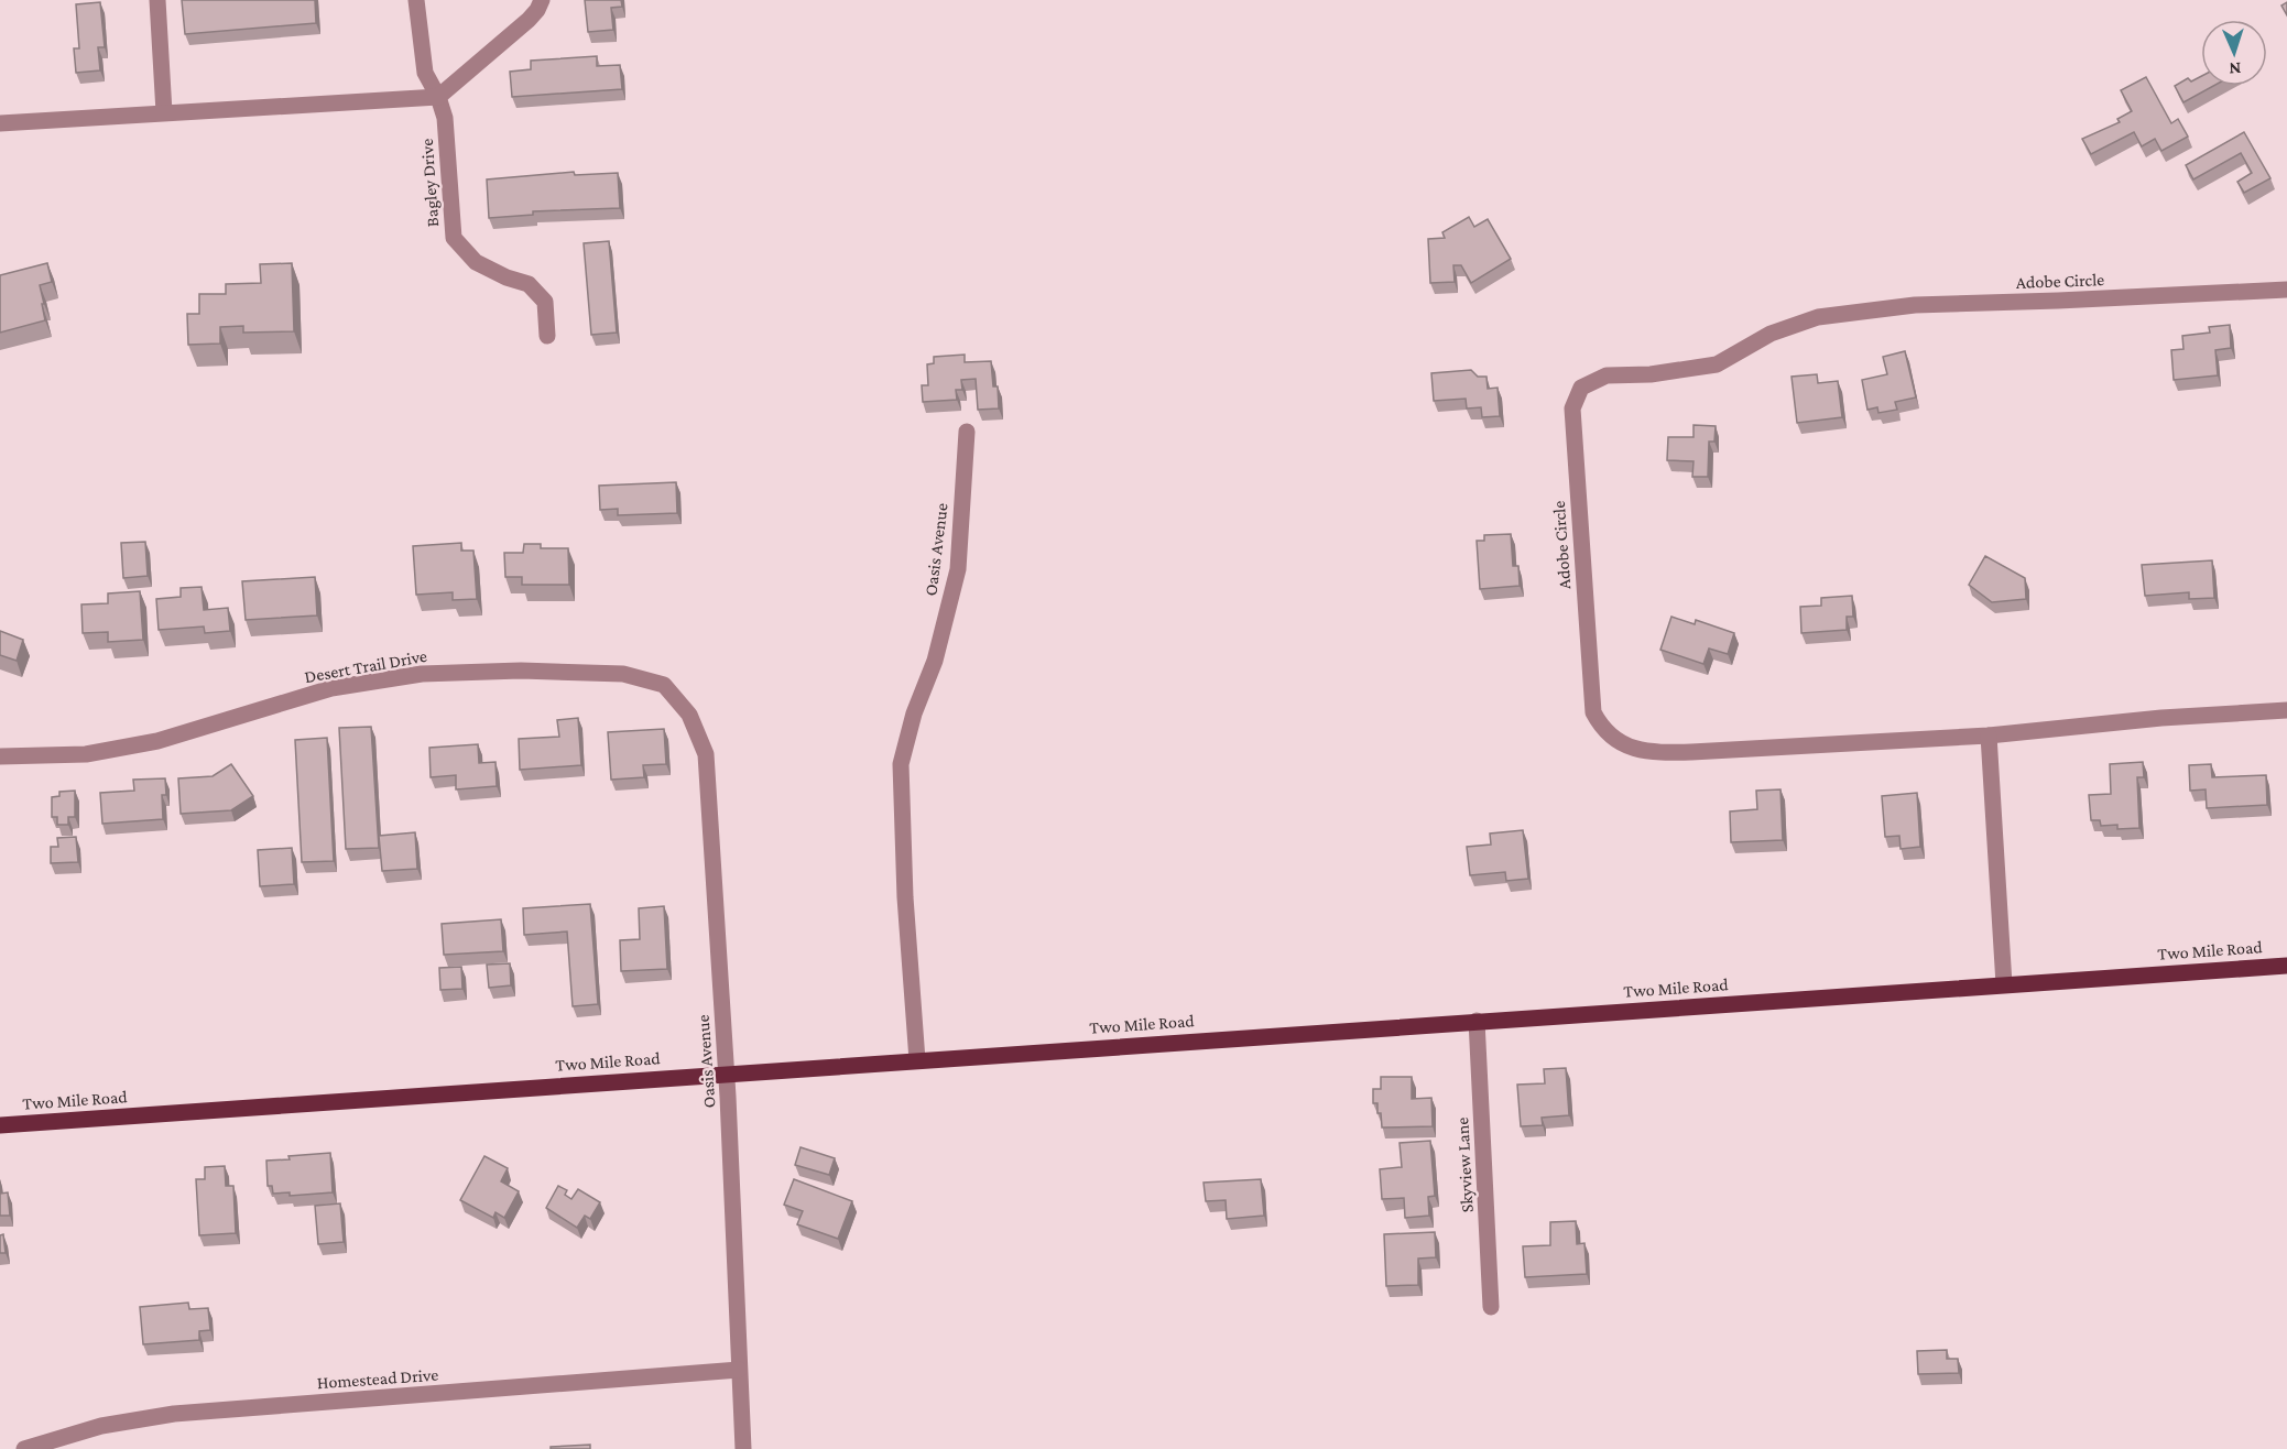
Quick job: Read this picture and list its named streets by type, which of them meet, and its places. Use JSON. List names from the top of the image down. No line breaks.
{"streets":{"main road":["Two Mile Road"],"street":["Bagley Drive","Adobe Circle","Oasis Avenue","Desert Trail Drive","Skyview Lane","Homestead Drive"]},"crossings":[["Oasis Avenue","Desert Trail Drive"],["Oasis Avenue","Two Mile Road"],["Oasis Avenue","Homestead Drive"],["Two Mile Road","Skyview Lane"]],"north":"bottom"}
